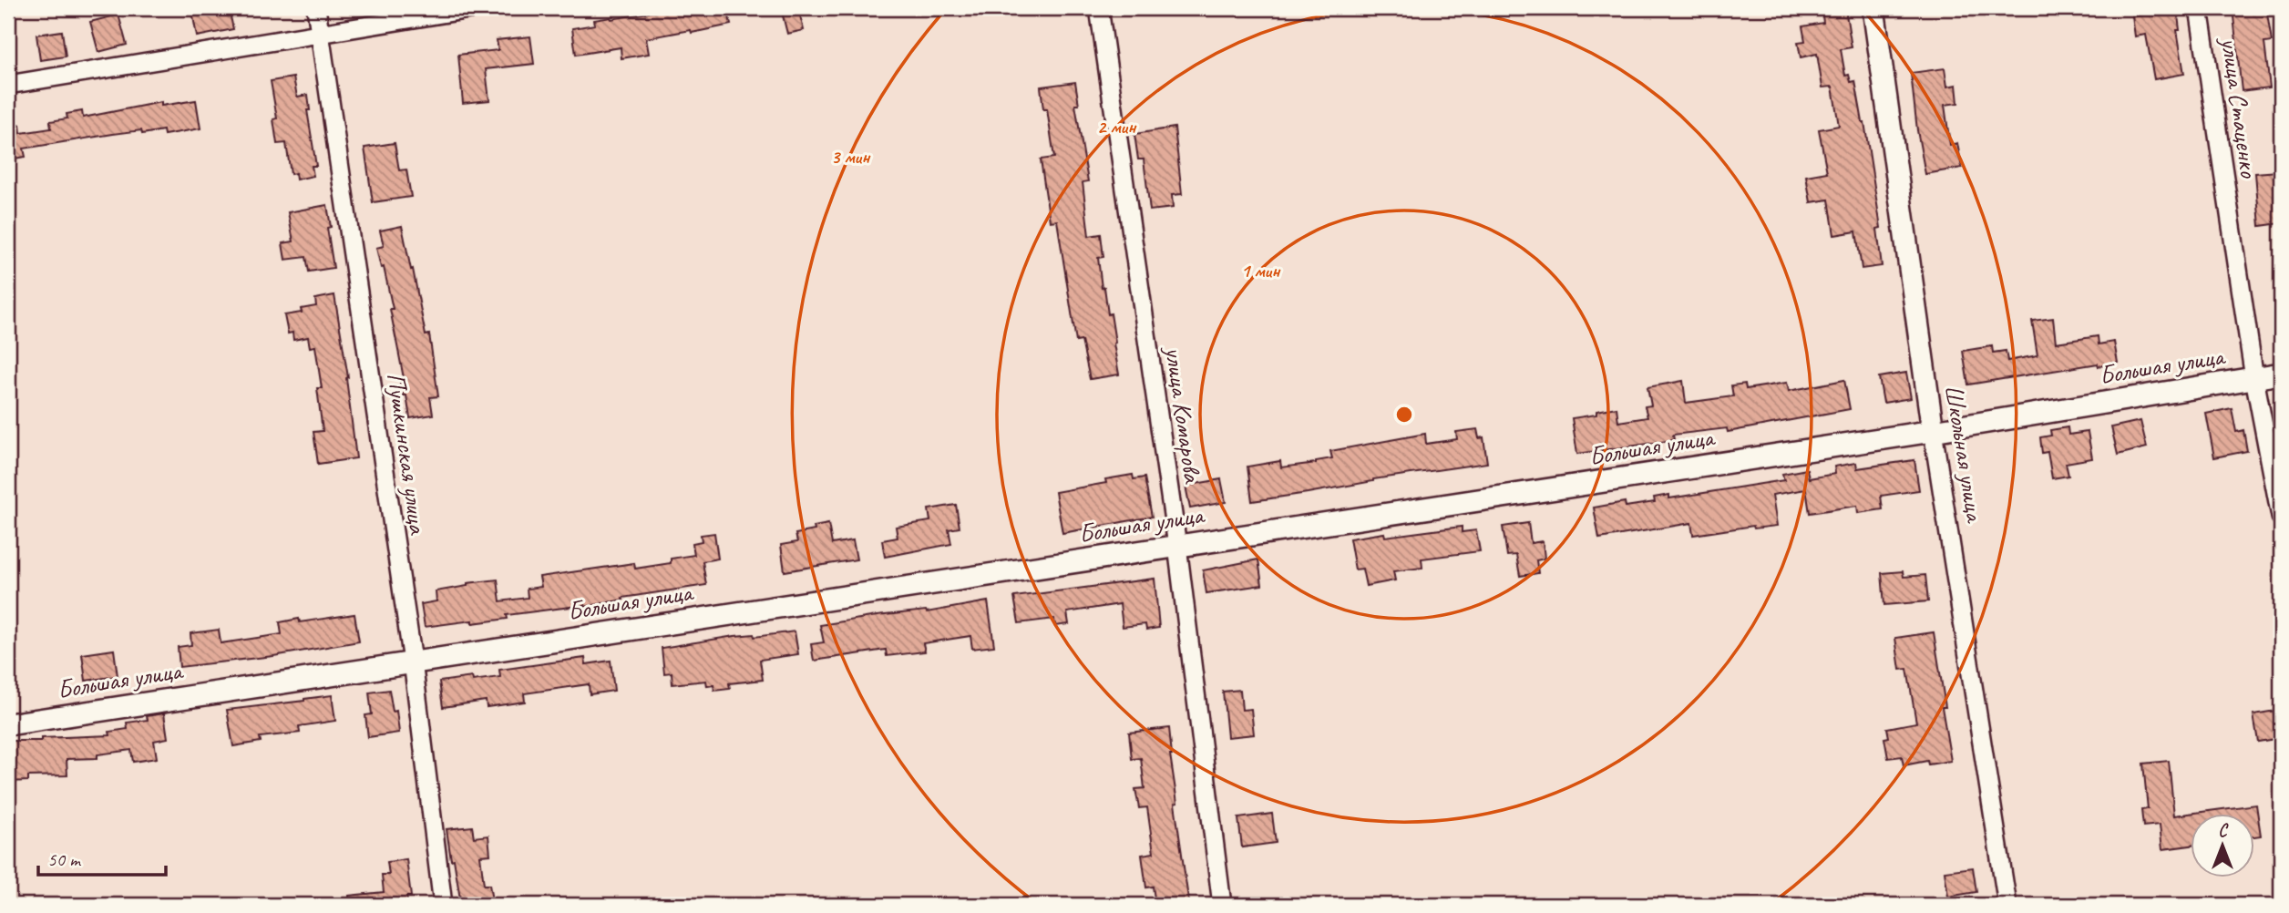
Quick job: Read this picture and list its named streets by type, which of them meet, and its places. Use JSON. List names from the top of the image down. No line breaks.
{"streets":{"street":["улица Стаценко","Большая улица","улица Комарова","Пушкинская улица","Школьная улица"]},"crossings":[["улица Стаценко","Большая улица"],["Большая улица","улица Комарова"],["Большая улица","Пушкинская улица"],["Большая улица","Школьная улица"]],"scale_bar":"50 m","north":"top","rings":["2 мин","3 мин","1 мин"]}
